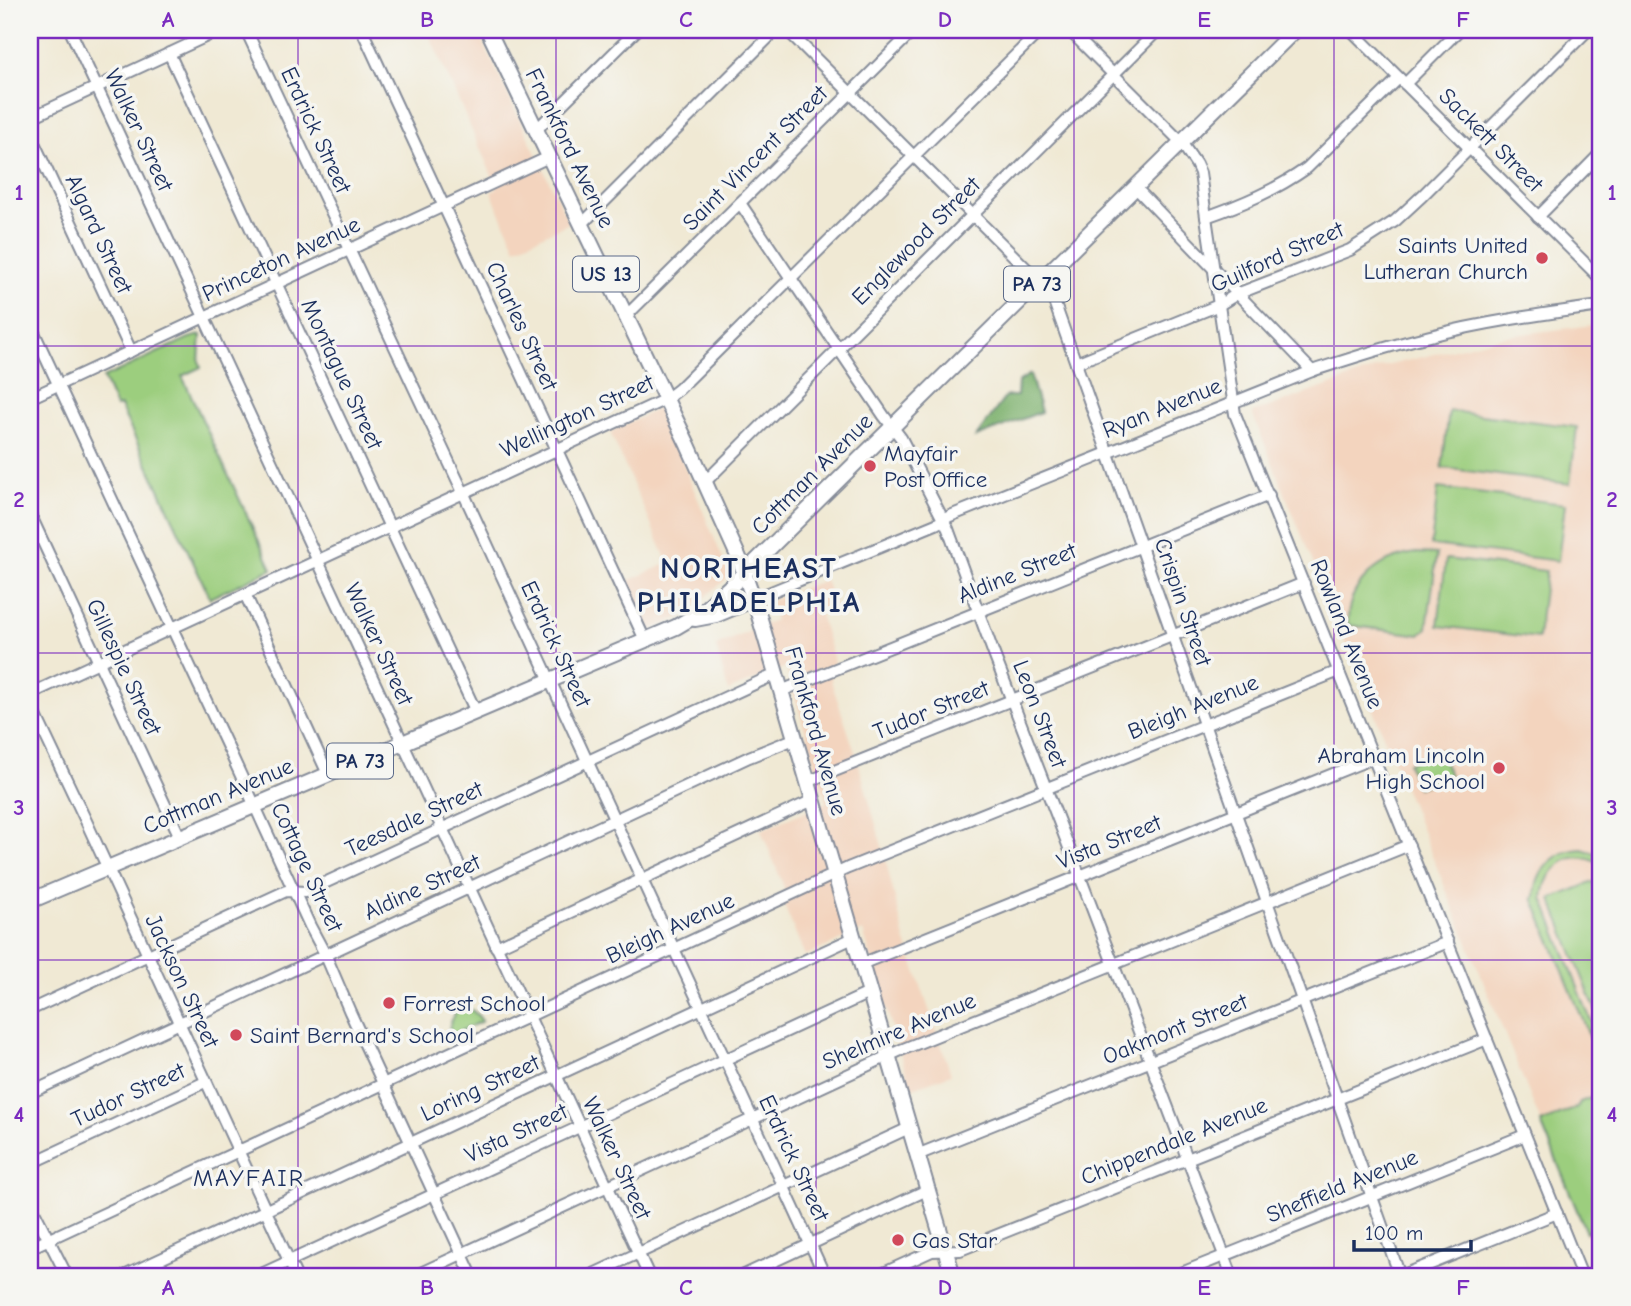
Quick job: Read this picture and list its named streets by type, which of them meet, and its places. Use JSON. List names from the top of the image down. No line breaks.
{"streets":{"main road":["Frankford Avenue","US 13","PA 73","Cottman Avenue"],"street":["Walker Street","Erdrick Street","Sackett Street","Saint Vincent Street","Algard Street","Englewood Street","Guilford Street","Princeton Avenue","Charles Street","Montague Street","Ryan Avenue","Wellington Street","Aldine Street","Crispin Street","Rowland Avenue","Gillespie Street","Bleigh Avenue","Tudor Street","Leon Street","Teesdale Street","Vista Street","Cottage Street","Jackson Street","Oakmont Street","Shelmire Avenue","Loring Street","Chippendale Avenue","Sheffield Avenue"]},"crossings":[["Walker Street","Princeton Avenue"],["Walker Street","Wellington Street"],["Walker Street","Cottman Avenue"],["Walker Street","Aldine Street"],["Walker Street","Bleigh Avenue"],["Walker Street","Teesdale Street"],["Walker Street","Vista Street"],["Walker Street","Shelmire Avenue"],["Walker Street","Loring Street"],["Erdrick Street","Princeton Avenue"],["Erdrick Street","Wellington Street"],["Erdrick Street","Cottman Avenue"],["Erdrick Street","Aldine Street"],["Erdrick Street","Bleigh Avenue"],["Erdrick Street","Teesdale Street"],["Erdrick Street","Vista Street"],["Erdrick Street","Shelmire Avenue"],["Erdrick Street","Loring Street"],["Sackett Street","Guilford Street"],["Frankford Avenue","Saint Vincent Street"],["Frankford Avenue","Englewood Street"],["Frankford Avenue","Princeton Avenue"],["Frankford Avenue","Ryan Avenue"],["Frankford Avenue","Wellington Street"],["Frankford Avenue","Cottman Avenue"],["Frankford Avenue","Aldine Street"],["Frankford Avenue","Bleigh Avenue"],["Frankford Avenue","Tudor Street"],["Frankford Avenue","Teesdale Street"],["Frankford Avenue","Vista Street"],["Frankford Avenue","Oakmont Street"],["Frankford Avenue","Shelmire Avenue"],["Frankford Avenue","Loring Street"],["Frankford Avenue","Chippendale Avenue"],["Saint Vincent Street","Crispin Street"],["Saint Vincent Street","Leon Street"],["Algard Street","Princeton Avenue"],["Englewood Street","Crispin Street"],["Englewood Street","Rowland Avenue"],["Englewood Street","Leon Street"],["Guilford Street","Crispin Street"],["Guilford Street","Rowland Avenue"],["Princeton Avenue","Charles Street"],["Princeton Avenue","Montague Street"],["Princeton Avenue","Cottage Street"],["Charles Street","Wellington Street"],["Charles Street","Cottman Avenue"],["Montague Street","Wellington Street"],["Montague Street","Cottman Avenue"],["Ryan Avenue","Crispin Street"],["Ryan Avenue","Rowland Avenue"],["Ryan Avenue","Leon Street"],["Wellington Street","Crispin Street"],["Wellington Street","Gillespie Street"],["Wellington Street","Leon Street"],["Wellington Street","Cottage Street"],["Cottman Avenue","Crispin Street"],["Cottman Avenue","Rowland Avenue"],["Cottman Avenue","Gillespie Street"],["Cottman Avenue","Leon Street"],["Cottman Avenue","Cottage Street"],["Cottman Avenue","Jackson Street"],["Aldine Street","Crispin Street"],["Aldine Street","Rowland Avenue"],["Aldine Street","Leon Street"],["Aldine Street","Cottage Street"],["Aldine Street","Jackson Street"],["Crispin Street","Bleigh Avenue"],["Crispin Street","Tudor Street"],["Crispin Street","Vista Street"],["Crispin Street","Oakmont Street"],["Crispin Street","Shelmire Avenue"],["Crispin Street","Chippendale Avenue"],["Crispin Street","Sheffield Avenue"],["Rowland Avenue","Bleigh Avenue"],["Rowland Avenue","Tudor Street"],["Rowland Avenue","Vista Street"],["Rowland Avenue","Oakmont Street"],["Rowland Avenue","Shelmire Avenue"],["Rowland Avenue","Chippendale Avenue"],["Rowland Avenue","Sheffield Avenue"],["Bleigh Avenue","Leon Street"],["Bleigh Avenue","Cottage Street"],["Bleigh Avenue","Jackson Street"],["Tudor Street","Leon Street"],["Tudor Street","Jackson Street"],["Leon Street","Vista Street"],["Leon Street","Oakmont Street"],["Leon Street","Shelmire Avenue"],["Leon Street","Chippendale Avenue"],["Leon Street","Sheffield Avenue"],["Teesdale Street","Cottage Street"],["Teesdale Street","Jackson Street"],["Vista Street","Cottage Street"],["Vista Street","Jackson Street"],["Cottage Street","Shelmire Avenue"],["Cottage Street","Loring Street"],["Jackson Street","Loring Street"]],"districts":["NORTHEAST PHILADELPHIA","MAYFAIR"],"places":["Saints United Lutheran Church","Mayfair Post Office","Abraham Lincoln High School","Forrest School","Saint Bernard's School","Gas Star"],"scale_bar":"100 m","grid":{"columns":["A","B","C","D","E","F"],"rows":["1","2","3","4"]}}
